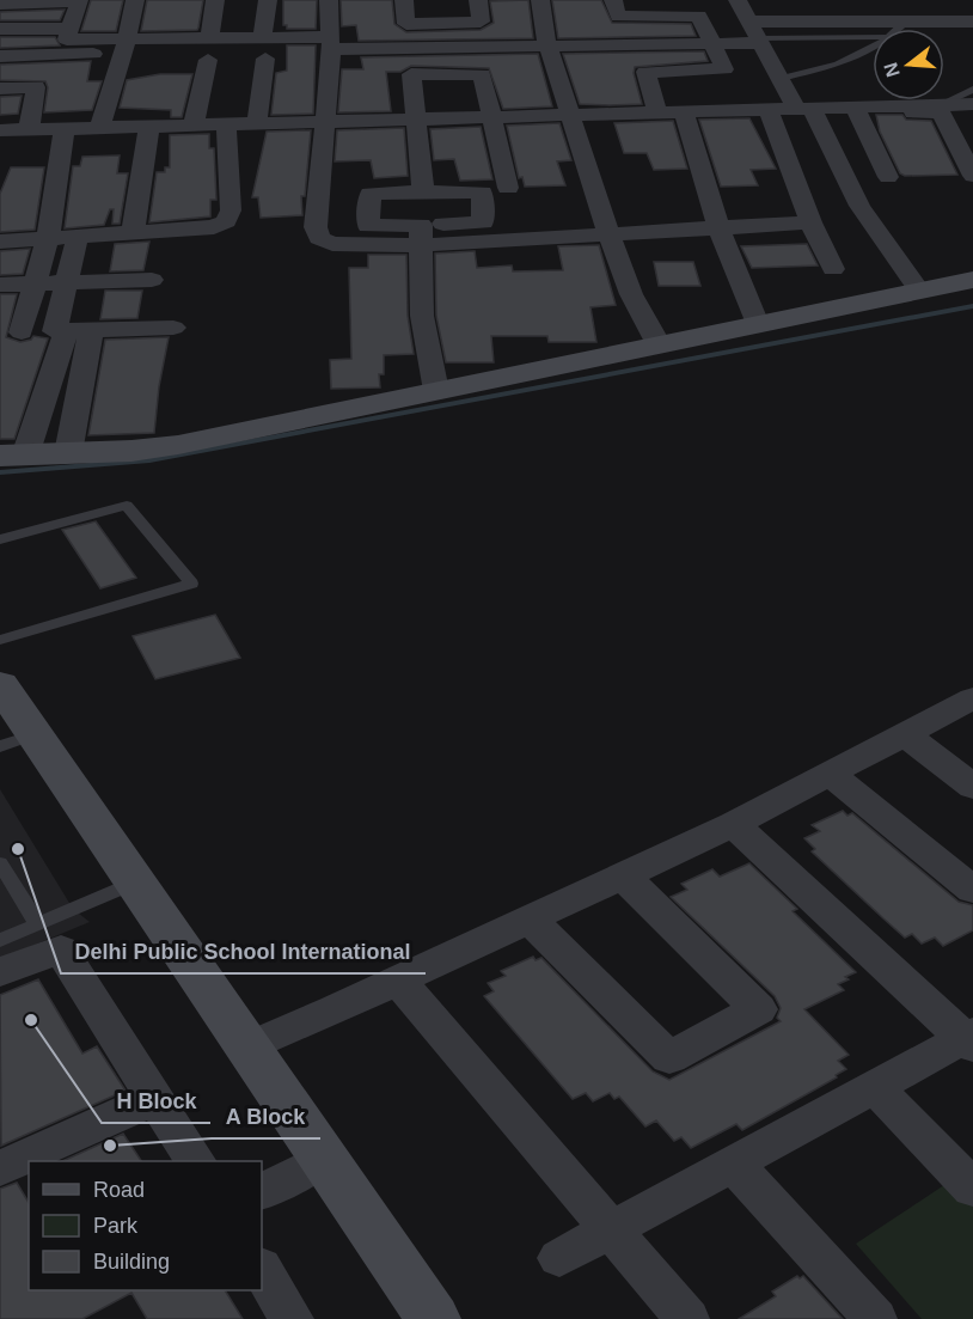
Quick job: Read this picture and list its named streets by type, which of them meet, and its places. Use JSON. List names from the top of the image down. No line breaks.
{"places":["Delhi Public School International","H Block","A Block"],"legend":["Road","Park","Building"],"north":"left"}
